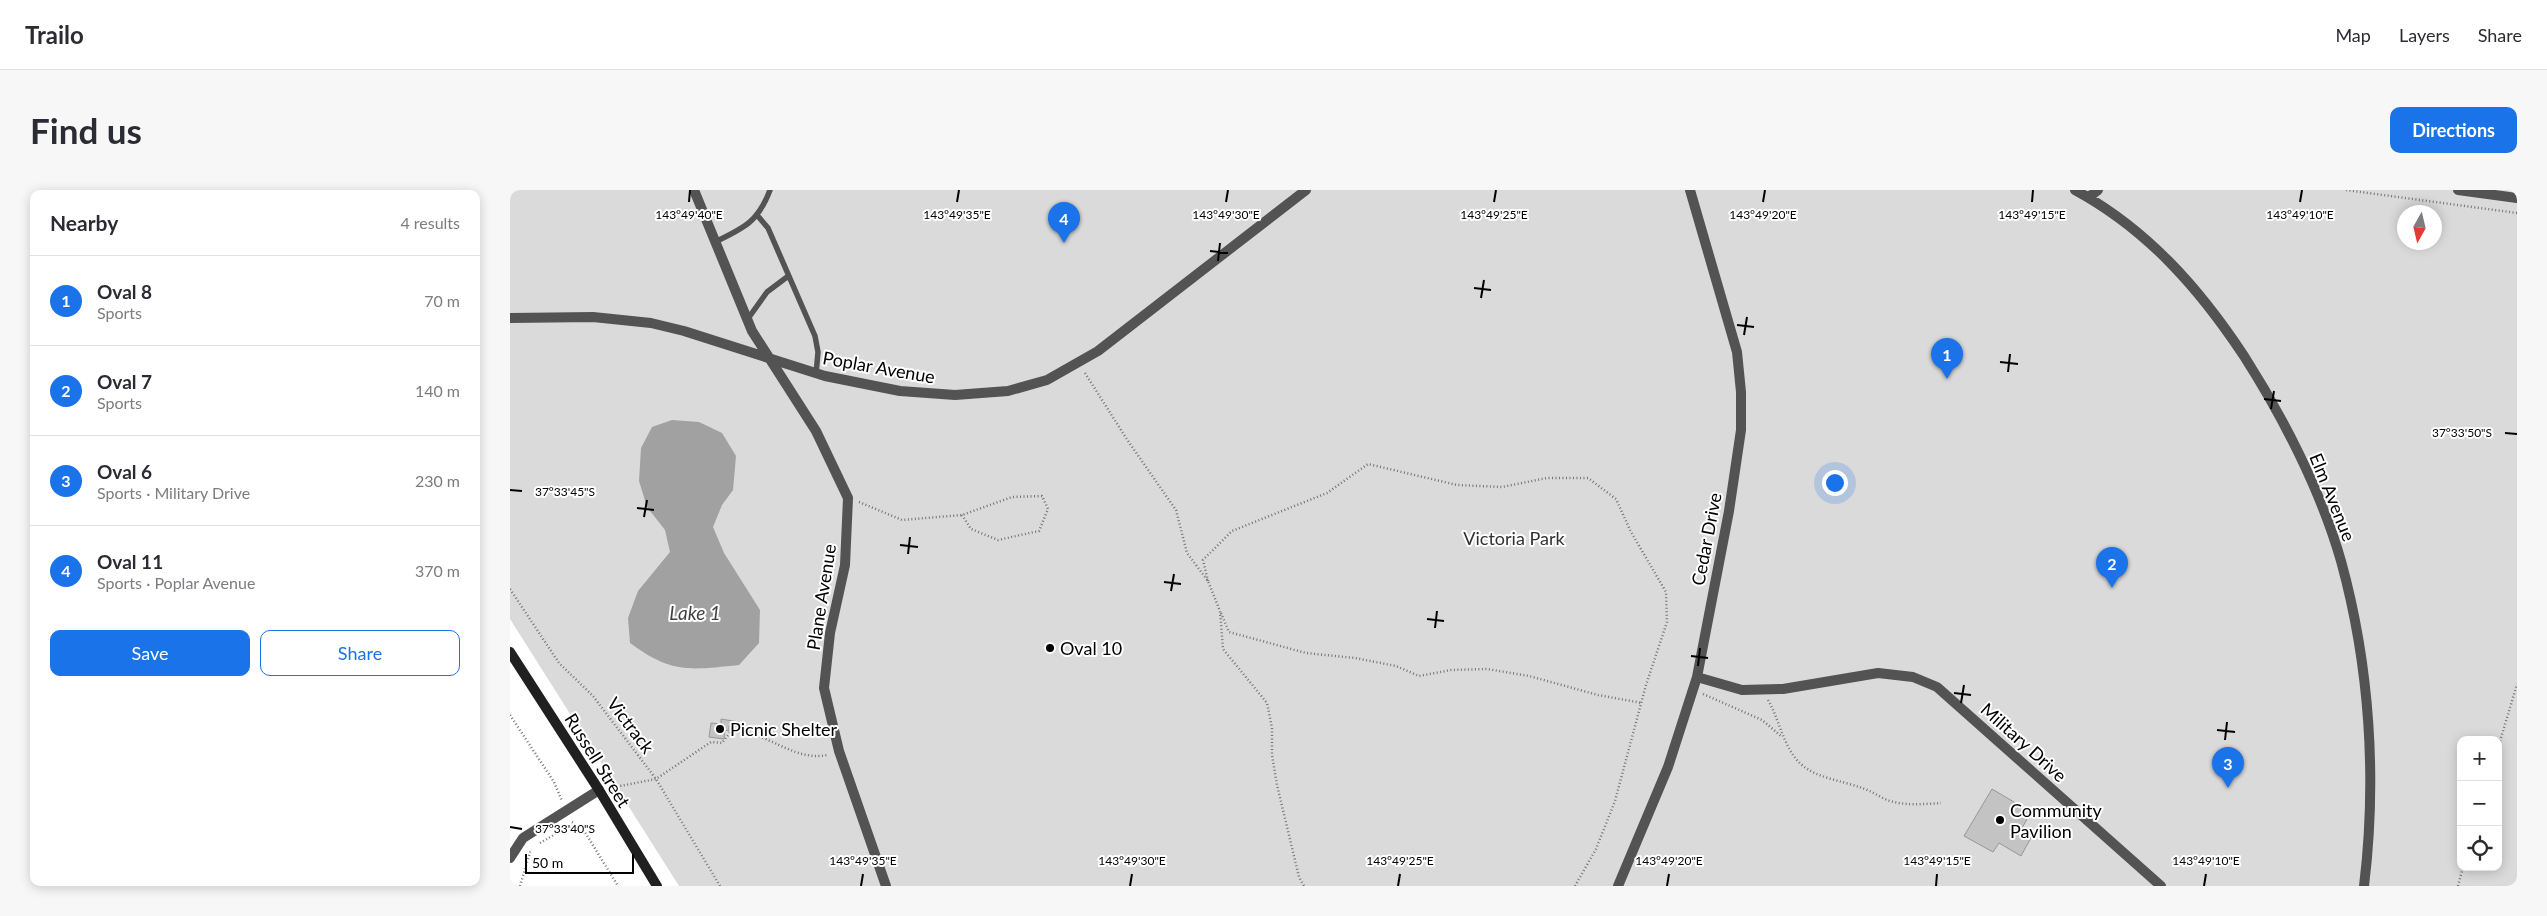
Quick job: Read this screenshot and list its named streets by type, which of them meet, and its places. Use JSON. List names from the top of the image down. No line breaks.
{"streets":{"main road":["Russell Street"],"street":["Poplar Avenue","Elm Avenue","Cedar Drive","Plane Avenue","Military Drive"],"path":["Victrack"]},"crossings":[["Poplar Avenue","Plane Avenue"],["Cedar Drive","Military Drive"]],"water":["Lake 1"],"parks":["Victoria Park"],"places":["Oval 10","Picnic Shelter","Community Pavilion"],"scale_bar":"50 m","north":"bottom","page":{"header":"Trailo","nav":["Map","Layers","Share"],"buttons":["Directions",["Save","Share"]],"title":"Find us","heading":["Nearby","4 results"],"pins":["4","1","2","3"],"list":[{"mark":"1","name":"Oval 8","note":"Sports","value":"70 m"},{"mark":"2","name":"Oval 7","note":"Sports","value":"140 m"},{"mark":"3","name":"Oval 6","note":"Sports · Military Drive","value":"230 m"},{"mark":"4","name":"Oval 11","note":"Sports · Poplar Avenue","value":"370 m"}],"map_buttons":["+","−"],"scale":"50 m"},"coordinates":["143°49'40\"E","143°49'35\"E","143°49'30\"E","143°49'25\"E","143°49'20\"E","143°49'15\"E","143°49'10\"E","37°33'50\"S","37°33'45\"S","37°33'40\"S"]}
